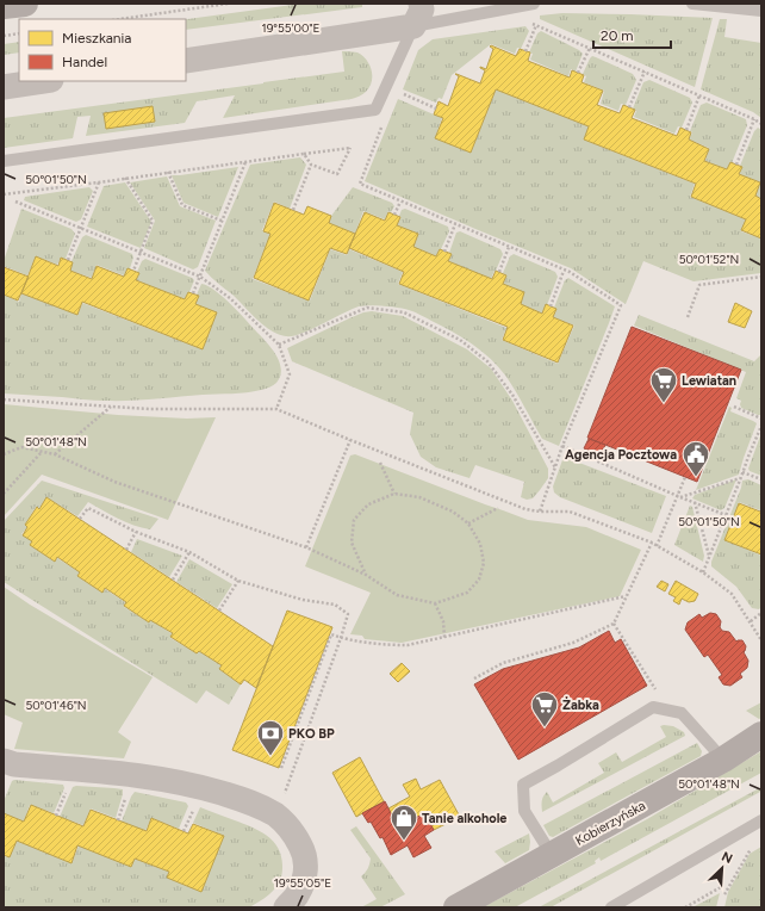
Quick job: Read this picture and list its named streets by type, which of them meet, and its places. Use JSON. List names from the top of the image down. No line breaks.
{"streets":{"street":["Kobierzyńska"]},"places":{"supermarket":["Lewiatan","Żabka"],"public building":["Agencja Pocztowa"],"bank":["PKO BP"],"shop":["Tanie alkohole"]},"legend":["Mieszkania","Handel"],"scale_bar":"20 m","north":"top right","coordinates":["19°55'00\"E","50°01'50\"N","50°01'52\"N","50°01'48\"N","50°01'46\"N","19°55'05\"E"]}
